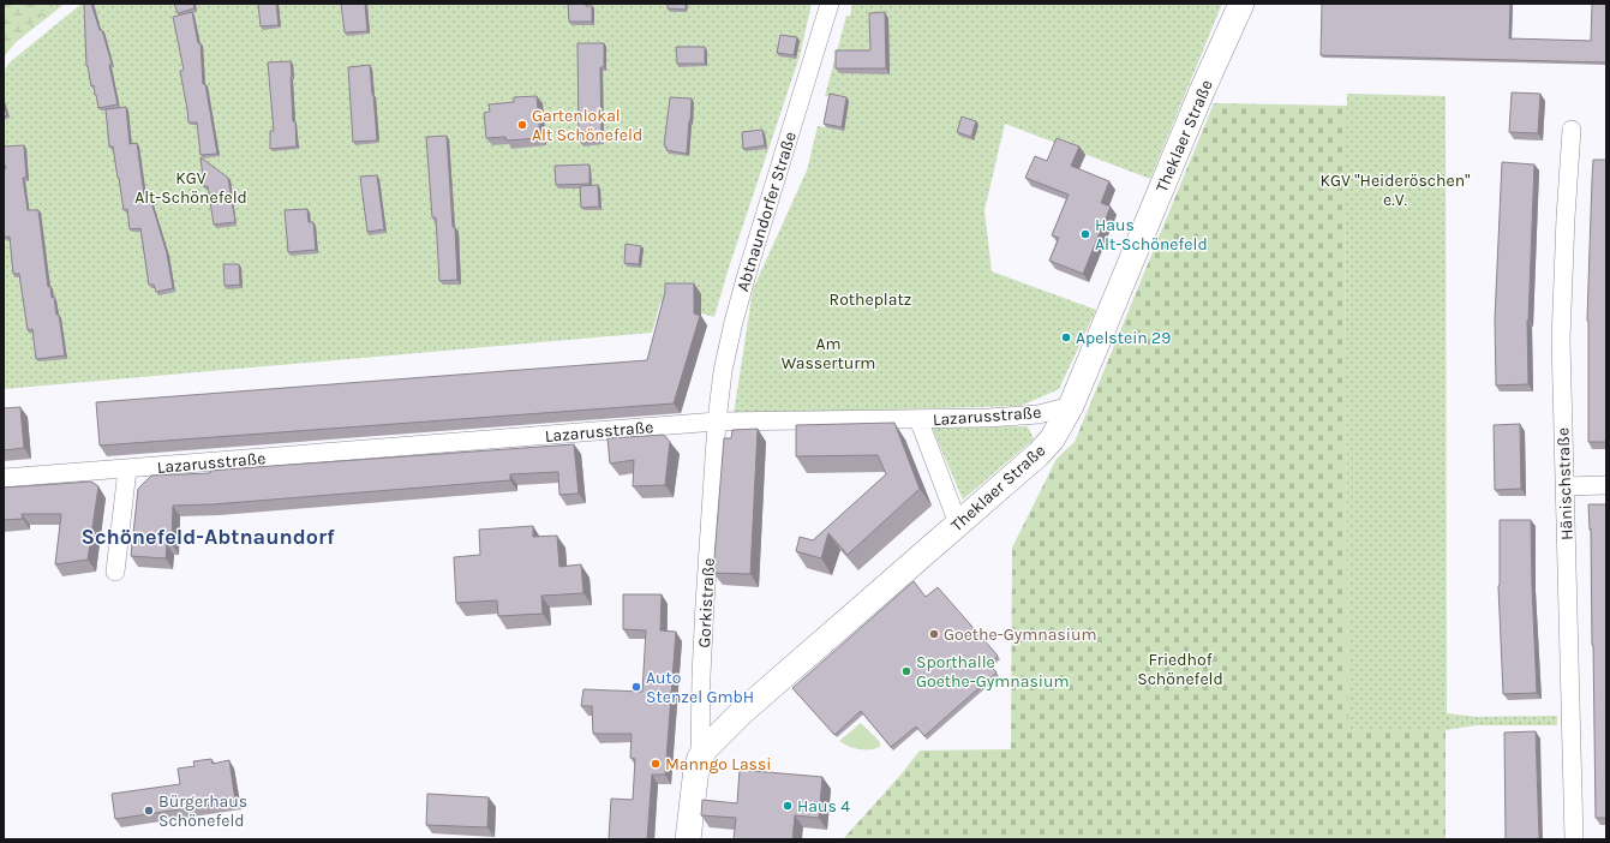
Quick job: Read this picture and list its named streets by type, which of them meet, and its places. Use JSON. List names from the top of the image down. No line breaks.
{"streets":{"main road":["Theklaer Straße","Gorkistraße"],"street":["Abtnaundorfer Straße","Lazarusstraße","Hänischstraße"]},"crossings":[["Theklaer Straße","Lazarusstraße"],["Theklaer Straße","Gorkistraße"],["Abtnaundorfer Straße","Lazarusstraße"],["Abtnaundorfer Straße","Gorkistraße"],["Lazarusstraße","Gorkistraße"]],"districts":["Schönefeld-Abtnaundorf"],"parks":["KGV Alt-Schönefeld","KGV \"Heideröschen\" e.V.","Rotheplatz","Am Wasserturm","Friedhof Schönefeld"],"places":["Gartenlokal Alt Schönefeld","Haus Alt-Schönefeld","Apelstein 29","Goethe-Gymnasium","Sporthalle Goethe-Gymnasium","Auto Stenzel GmbH","Manngo Lassi","Haus 4","Bürgerhaus Schönefeld"]}
